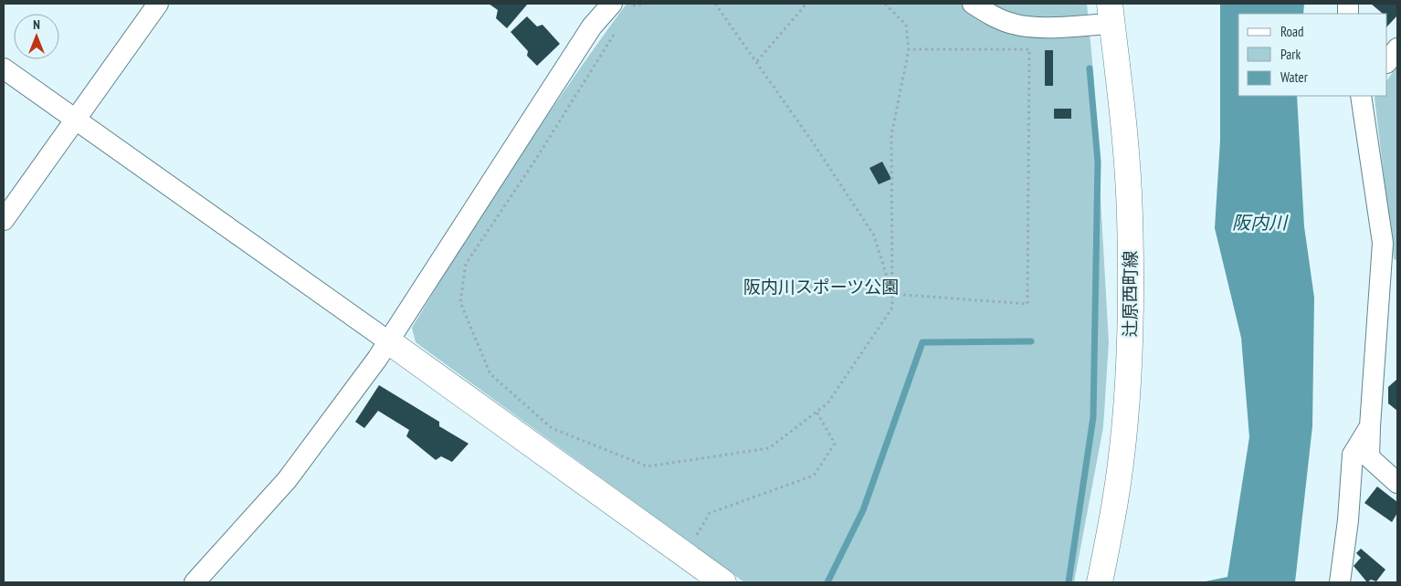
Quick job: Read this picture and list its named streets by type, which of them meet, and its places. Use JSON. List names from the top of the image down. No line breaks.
{"streets":{"main road":["辻原西町線"]},"water":["阪内川"],"parks":["阪内川スポーツ公園"],"legend":["Road","Park","Water"],"north":"top"}
